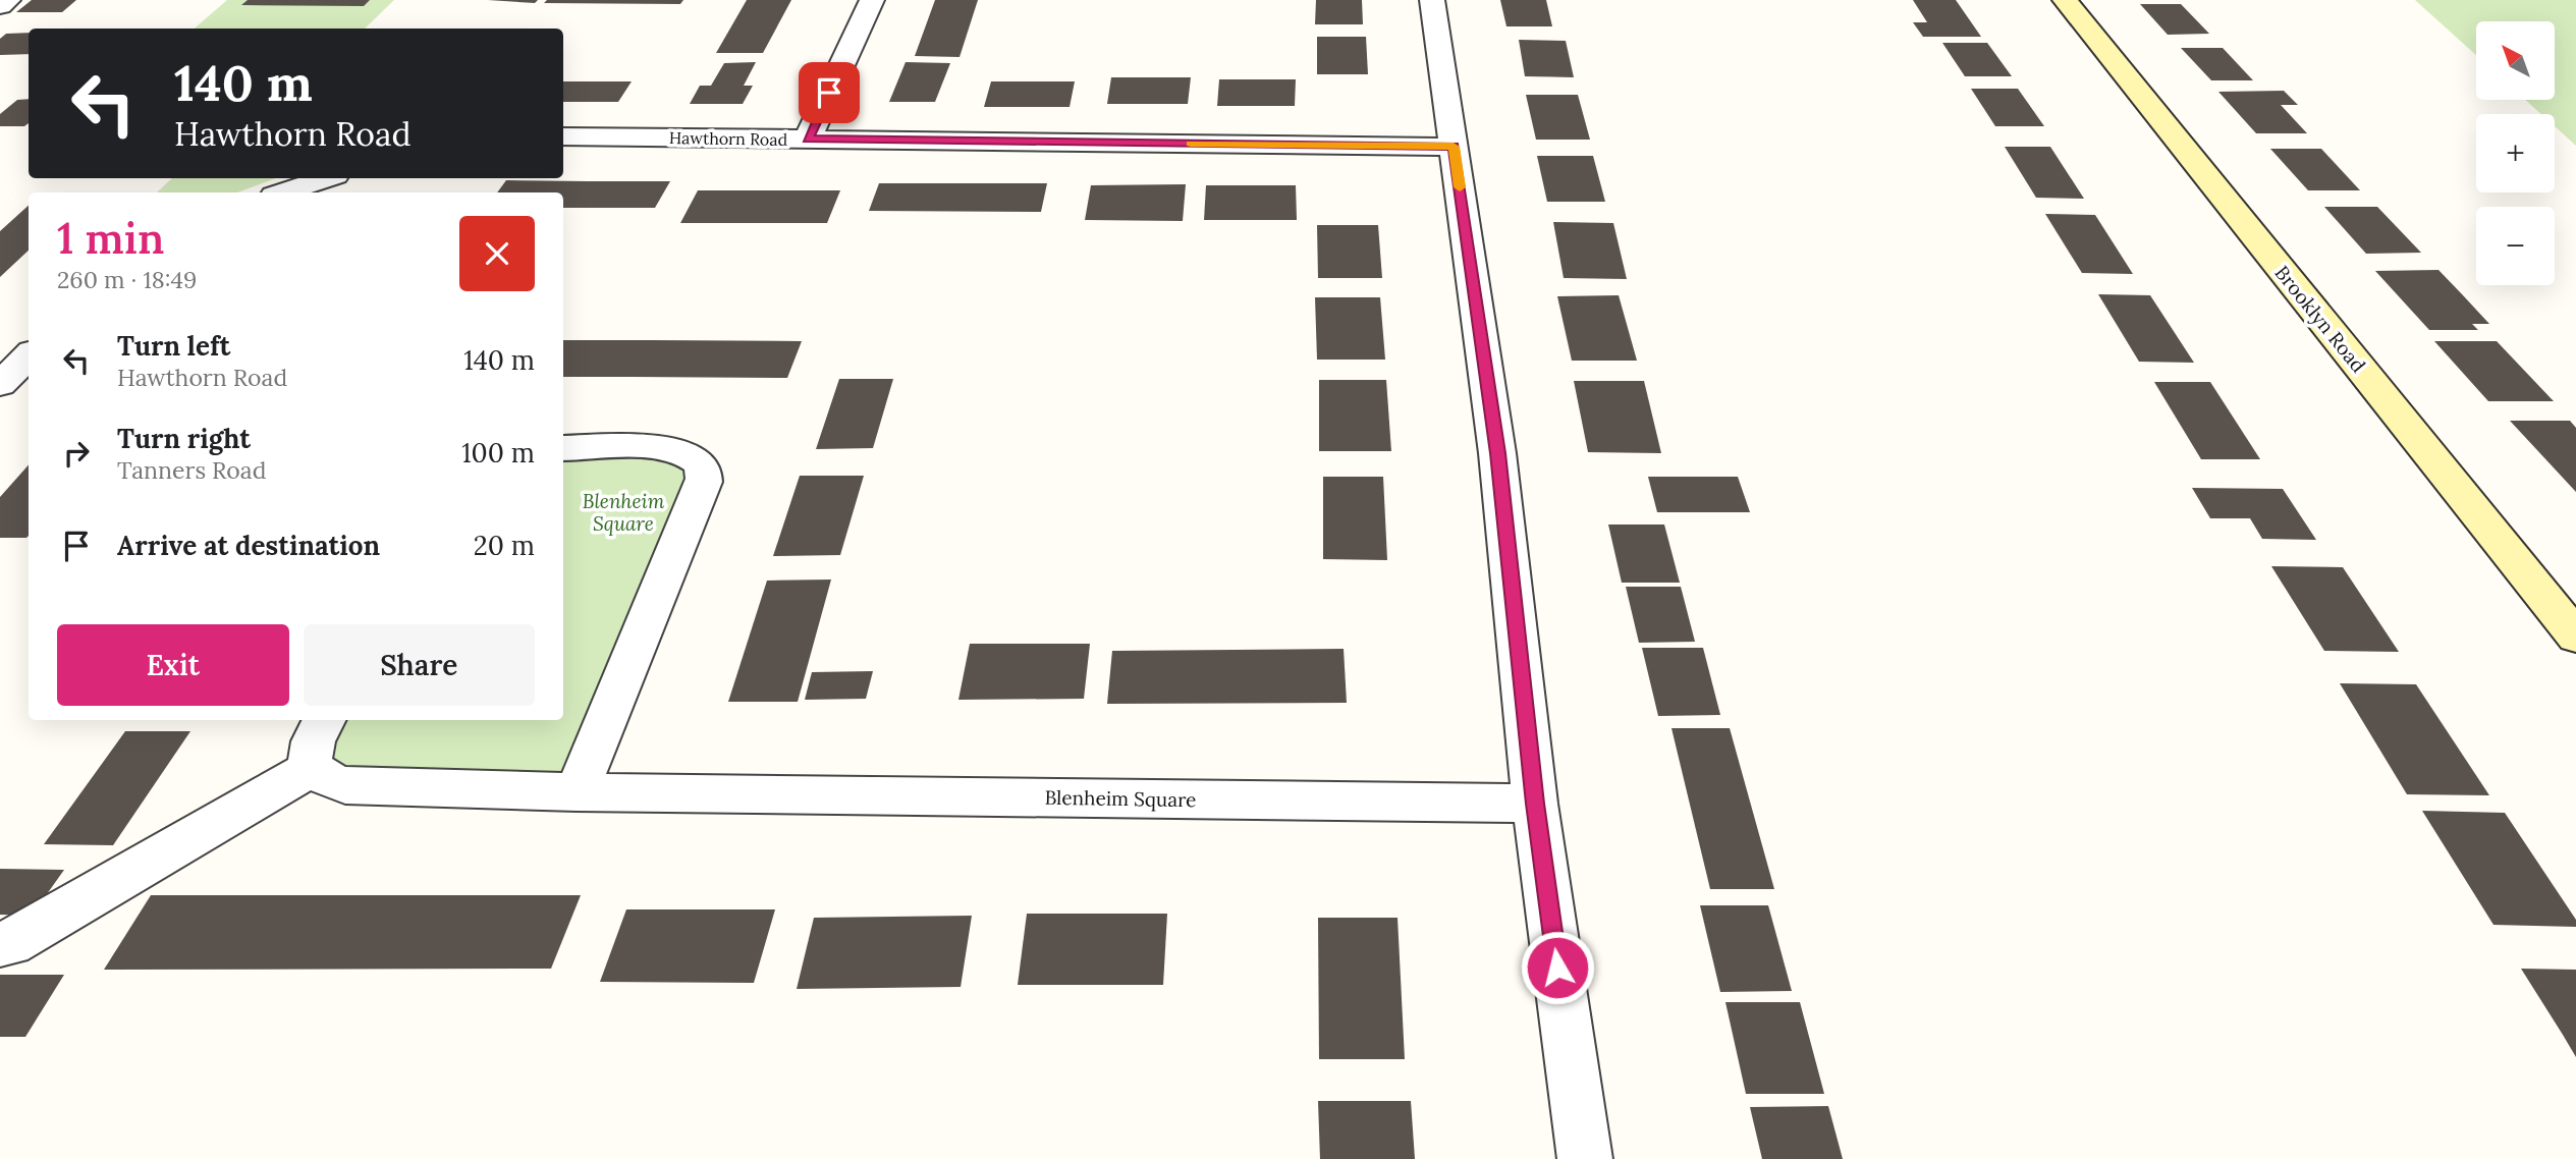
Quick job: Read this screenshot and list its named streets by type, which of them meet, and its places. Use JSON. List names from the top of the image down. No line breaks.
{"streets":{"street":["Hawthorn Road","Brooklyn Road","Blenheim Square"]},"parks":["Blenheim Square"],"north":"top left","page":{"map_buttons":["+","−"],"turn":["140 m","Hawthorn Road"],"heading":["1 min","260 m · 18:49"],"list":[{"name":"Turn left","note":"Hawthorn Road","value":"140 m"},{"name":"Turn right","note":"Tanners Road","value":"100 m"},{"name":"Arrive at destination","value":"20 m"}],"buttons":["Exit","Share"]}}
